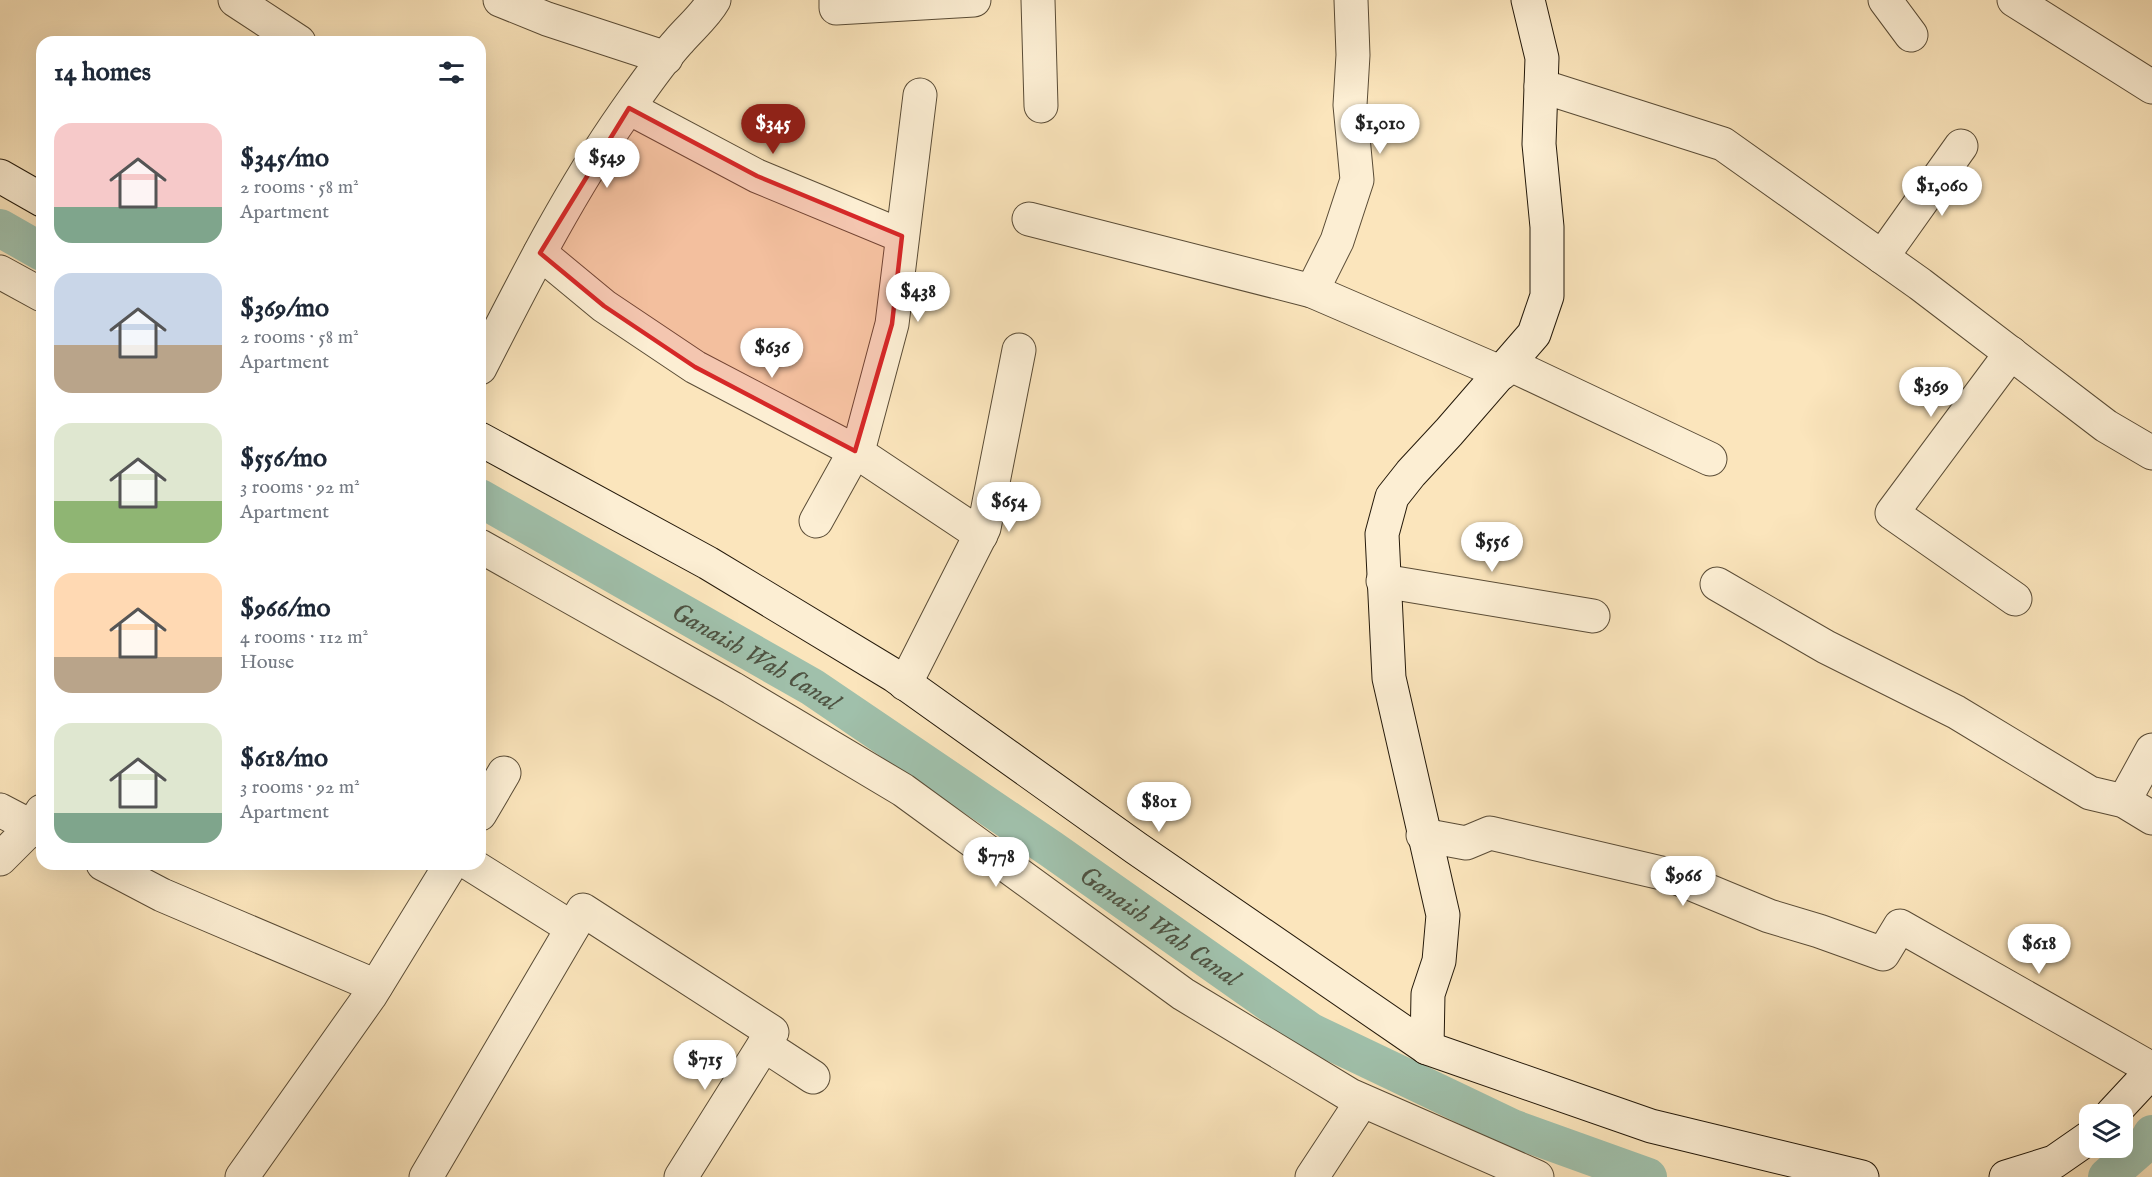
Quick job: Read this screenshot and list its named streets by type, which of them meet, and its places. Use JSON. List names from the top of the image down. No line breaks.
{"water":["Ganaish Wah Canal"],"page":{"heading":"14 homes","price":["$345","$1,010","$549","$1,060","$438","$636","$369","$654","$556","$801","$778","$966","$618","$715"],"list":[{"name":"$345/mo","note":"2 rooms · 58 m² · Apartment"},{"name":"$369/mo","note":"2 rooms · 58 m² · Apartment"},{"name":"$556/mo","note":"3 rooms · 92 m² · Apartment"},{"name":"$966/mo","note":"4 rooms · 112 m² · House"},{"name":"$618/mo","note":"3 rooms · 92 m² · Apartment"}]}}
